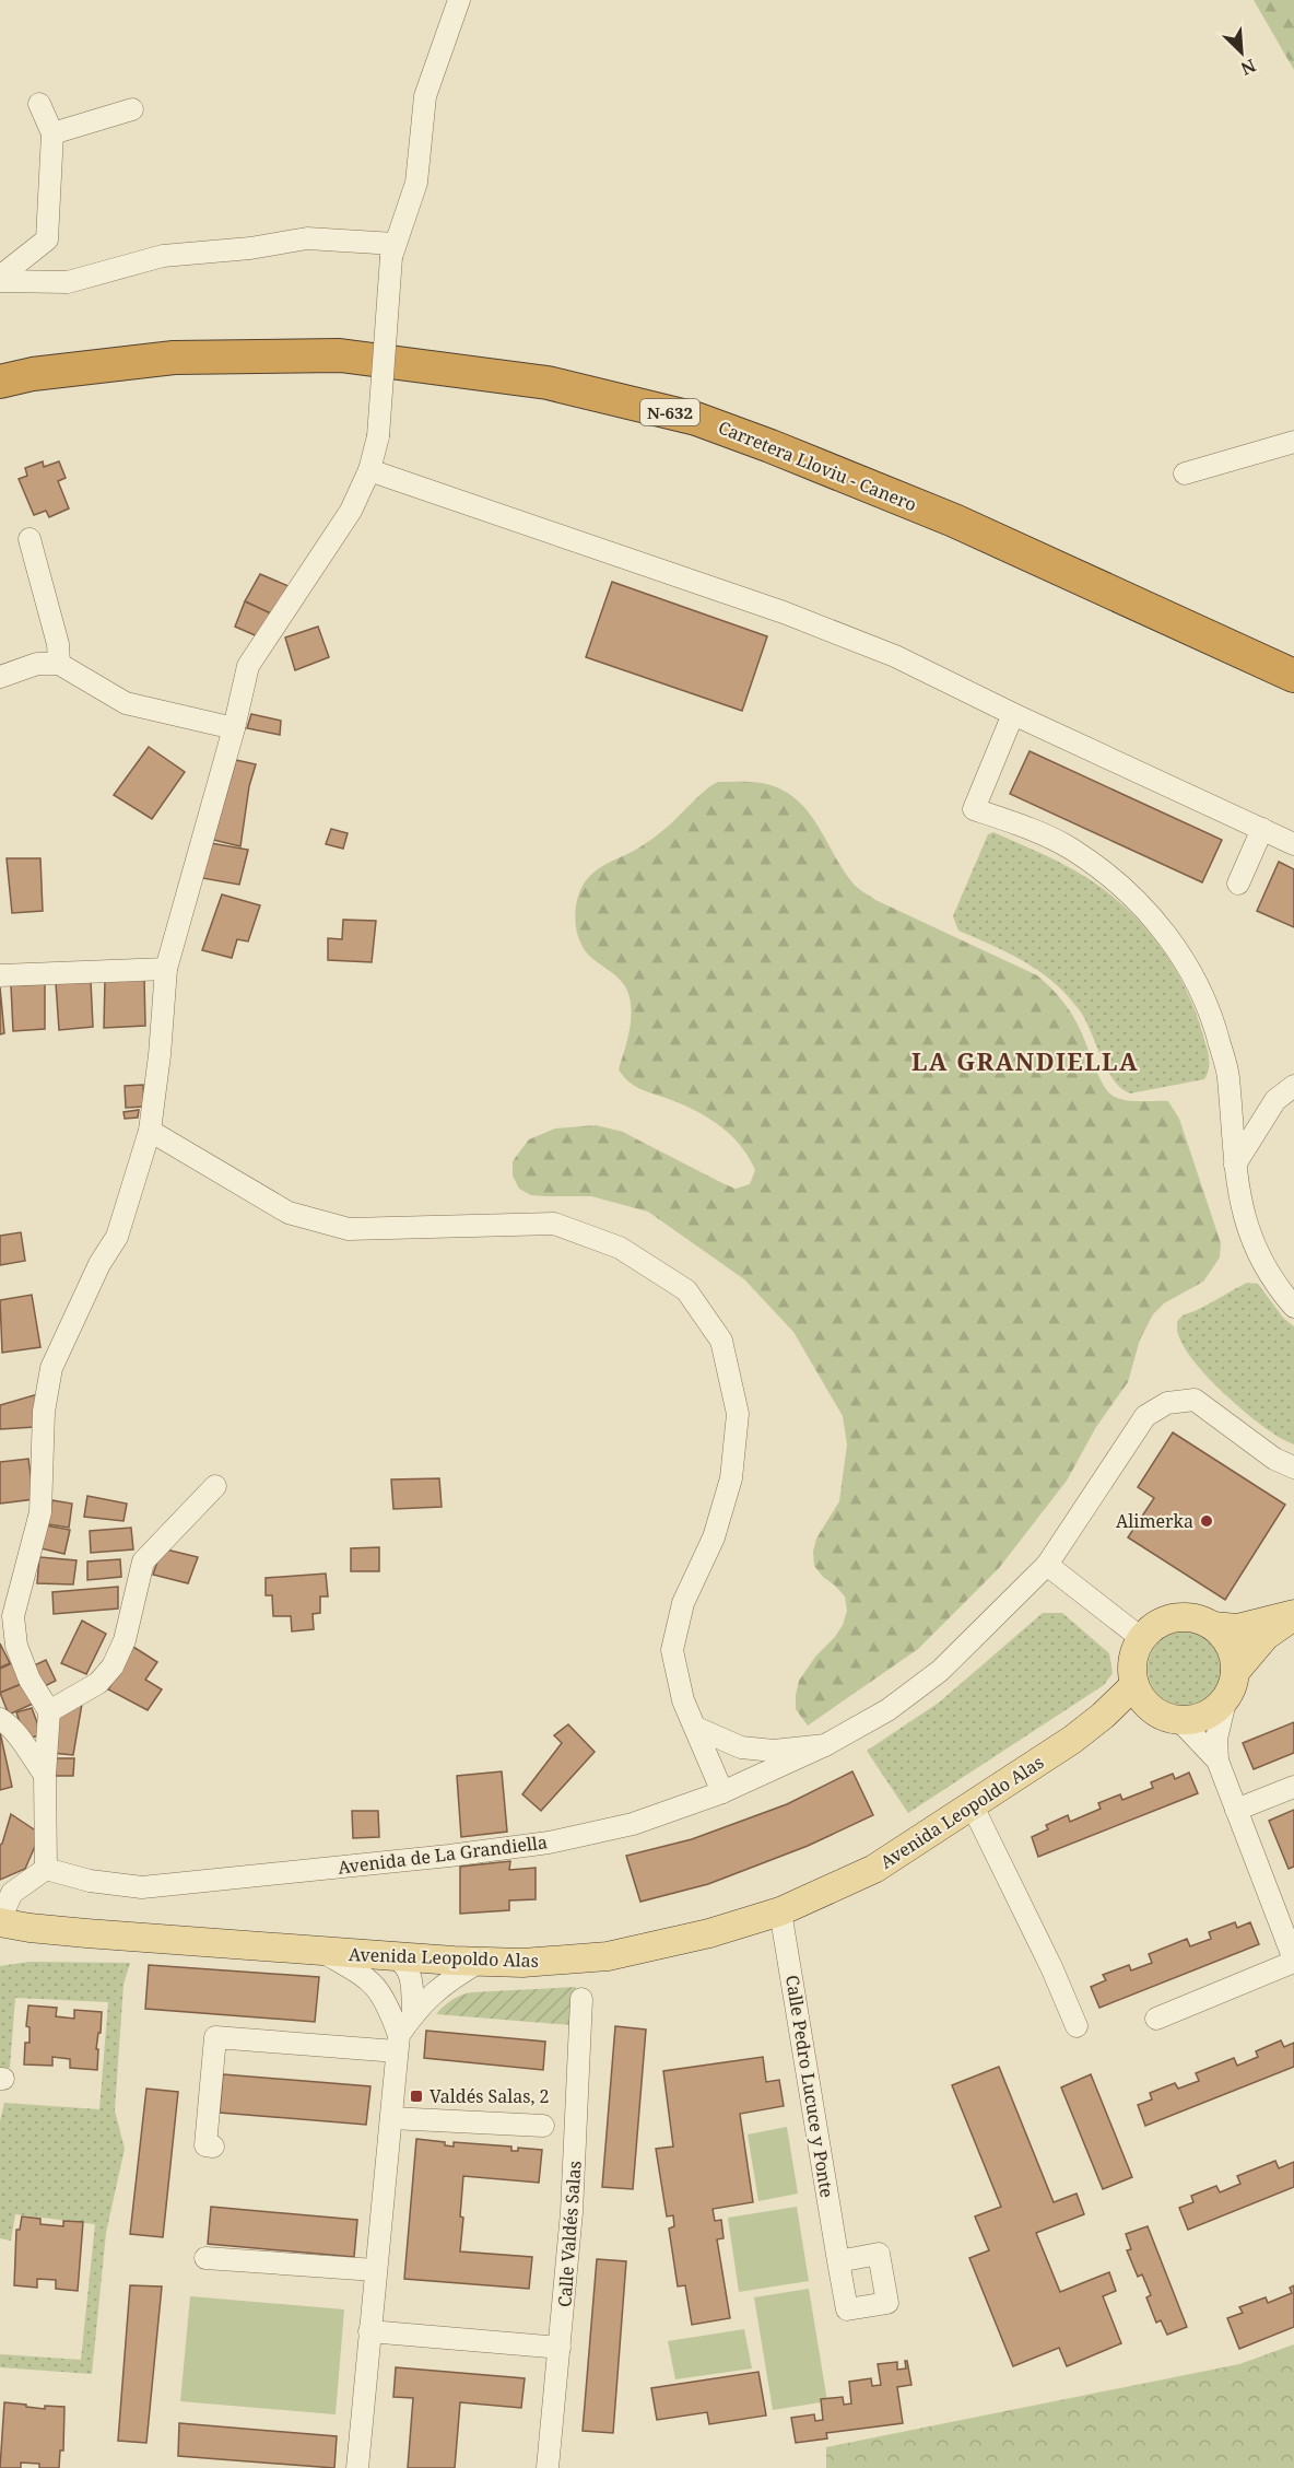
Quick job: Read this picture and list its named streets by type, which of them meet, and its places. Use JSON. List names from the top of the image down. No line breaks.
{"streets":{"highway":["N-632","Carretera Lloviu - Canero"],"main road":["Avenida Leopoldo Alas"],"street":["Avenida de La Grandiella","Calle Pedro Lucuce y Ponte","Calle Valdés Salas"]},"crossings":[["Avenida Leopoldo Alas","Calle Pedro Lucuce y Ponte"]],"districts":["LA GRANDIELLA"],"places":{"other":["Alimerka"],"transit":["Valdés Salas, 2"]},"north":"bottom right"}
